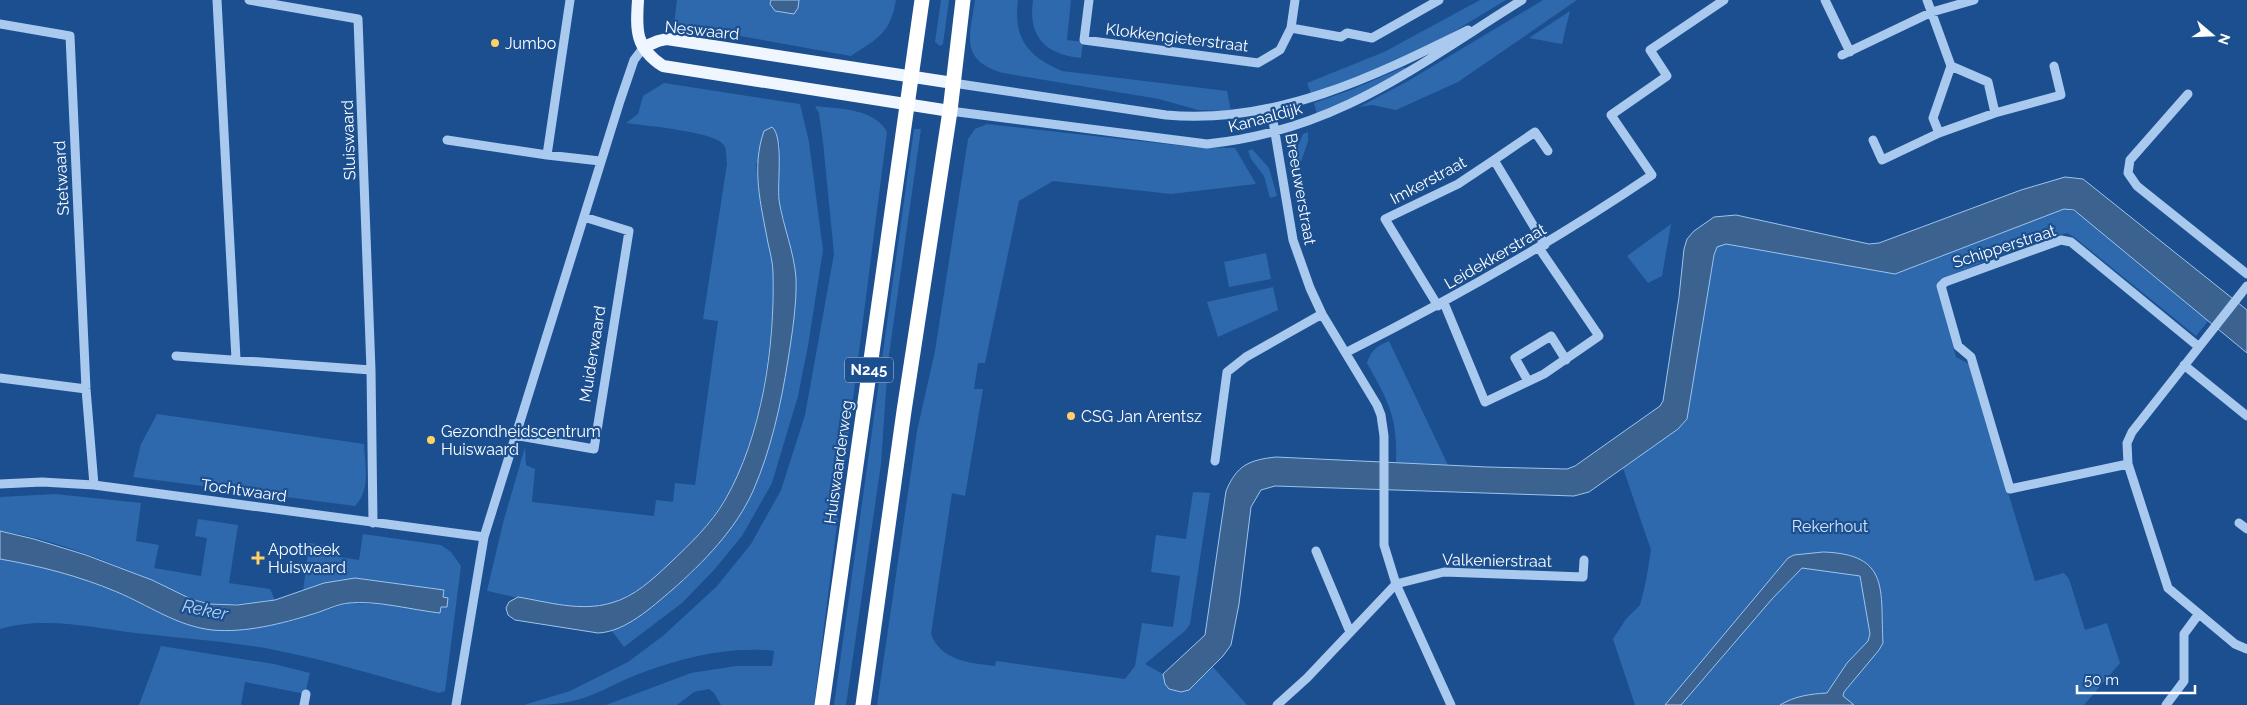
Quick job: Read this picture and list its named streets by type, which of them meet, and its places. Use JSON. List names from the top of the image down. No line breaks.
{"streets":{"highway":["N245","Huiswaarderweg"],"main road":["Neswaard"],"street":["Klokkengieterstraat","Kanaaldijk","Sluiswaard","Stetwaard","Imkerstraat","Breeuwerstraat","Schipperstraat","Leidekkerstraat","Muiderwaard","Tochtwaard","Valkenierstraat"]},"crossings":[["Neswaard","Huiswaarderweg"],["Kanaaldijk","Breeuwerstraat"],["Kanaaldijk","N245"],["Sluiswaard","Tochtwaard"],["Stetwaard","Tochtwaard"],["Imkerstraat","Leidekkerstraat"],["Breeuwerstraat","Leidekkerstraat"]],"water":["Reker"],"parks":["Rekerhout"],"places":{"other":["Jumbo","CSG Jan Arentsz","Gezondheidscentrum Huiswaard"],"health":["Apotheek Huiswaard"]},"scale_bar":"50 m","north":"right"}
